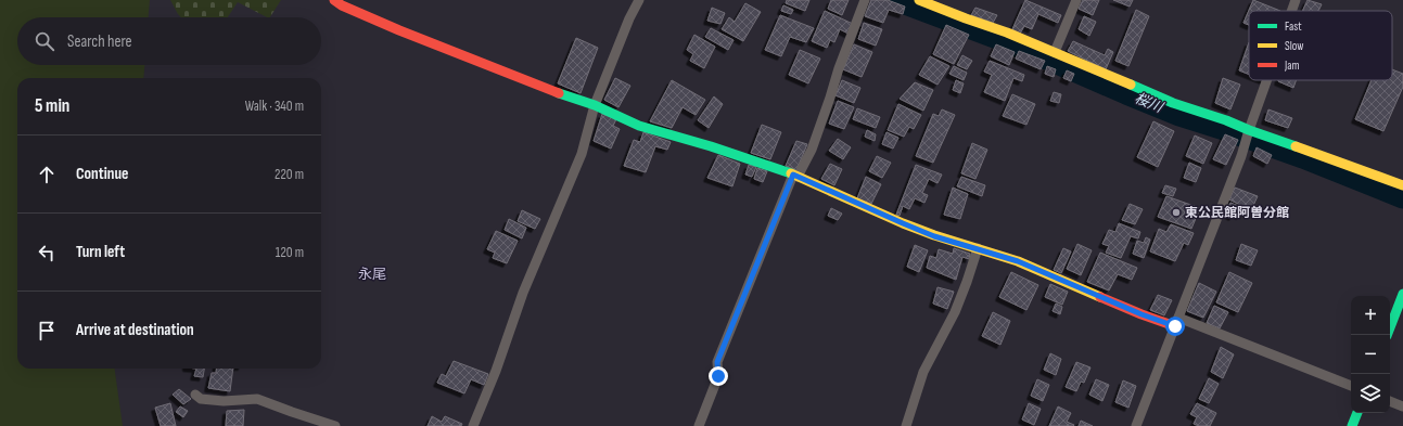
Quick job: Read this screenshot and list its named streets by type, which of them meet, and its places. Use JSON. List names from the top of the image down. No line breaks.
{"districts":["永尾"],"water":["桜川"],"places":["東公民館阿曽分館"],"legend":["Fast","Slow","Jam"],"page":{"search":"Search here","heading":["5 min","Walk · 340 m"],"list":[["Continue","220 m"],["Turn left","120 m"],"Arrive at destination"],"map_buttons":["+","−"]}}
